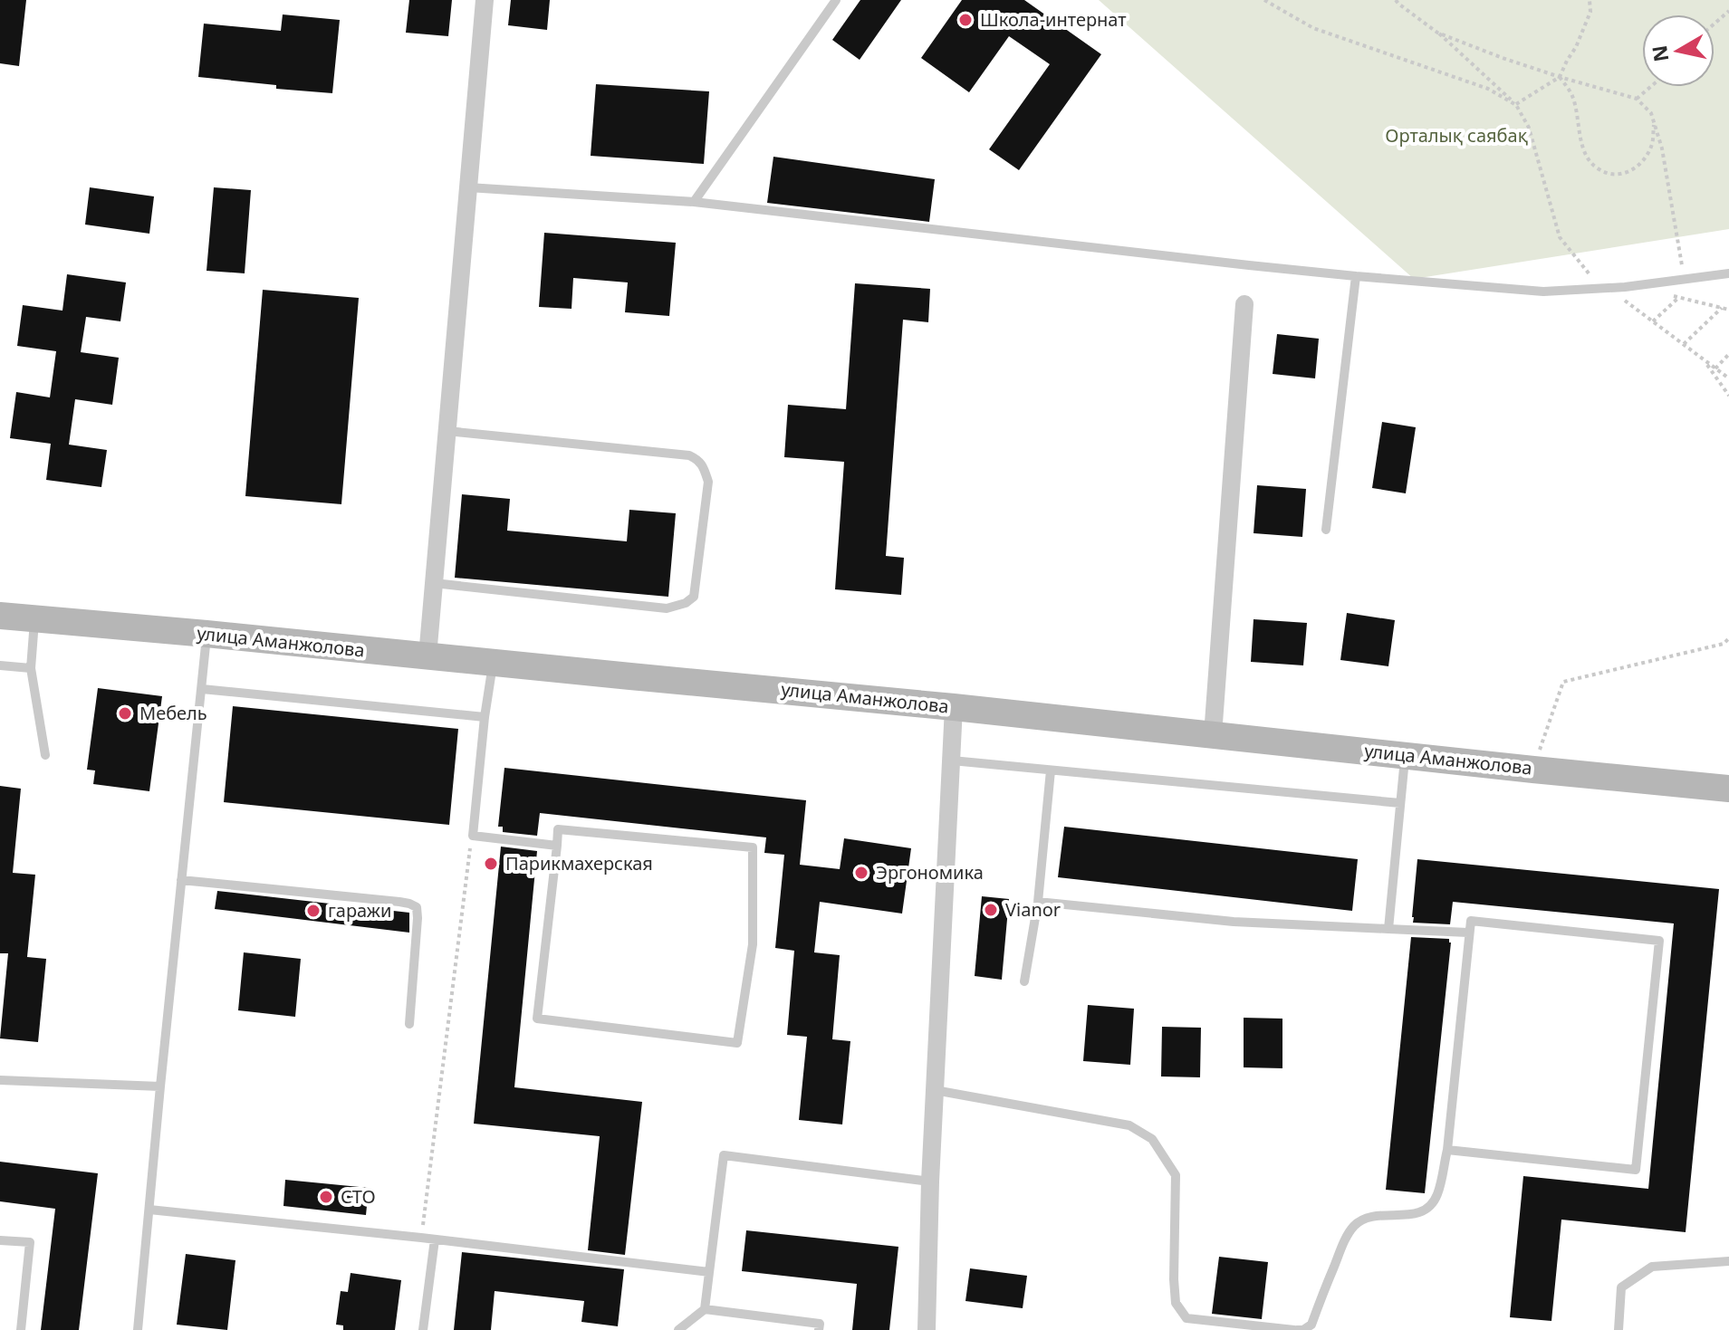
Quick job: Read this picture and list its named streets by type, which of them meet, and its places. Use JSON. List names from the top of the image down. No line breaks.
{"streets":{"main road":["улица Аманжолова"]},"parks":["Орталық саябақ"],"places":["Школа-интернат","Мебель","Парикмахерская","Эргономика","Vianor","гаражи","СТО"],"north":"left"}
